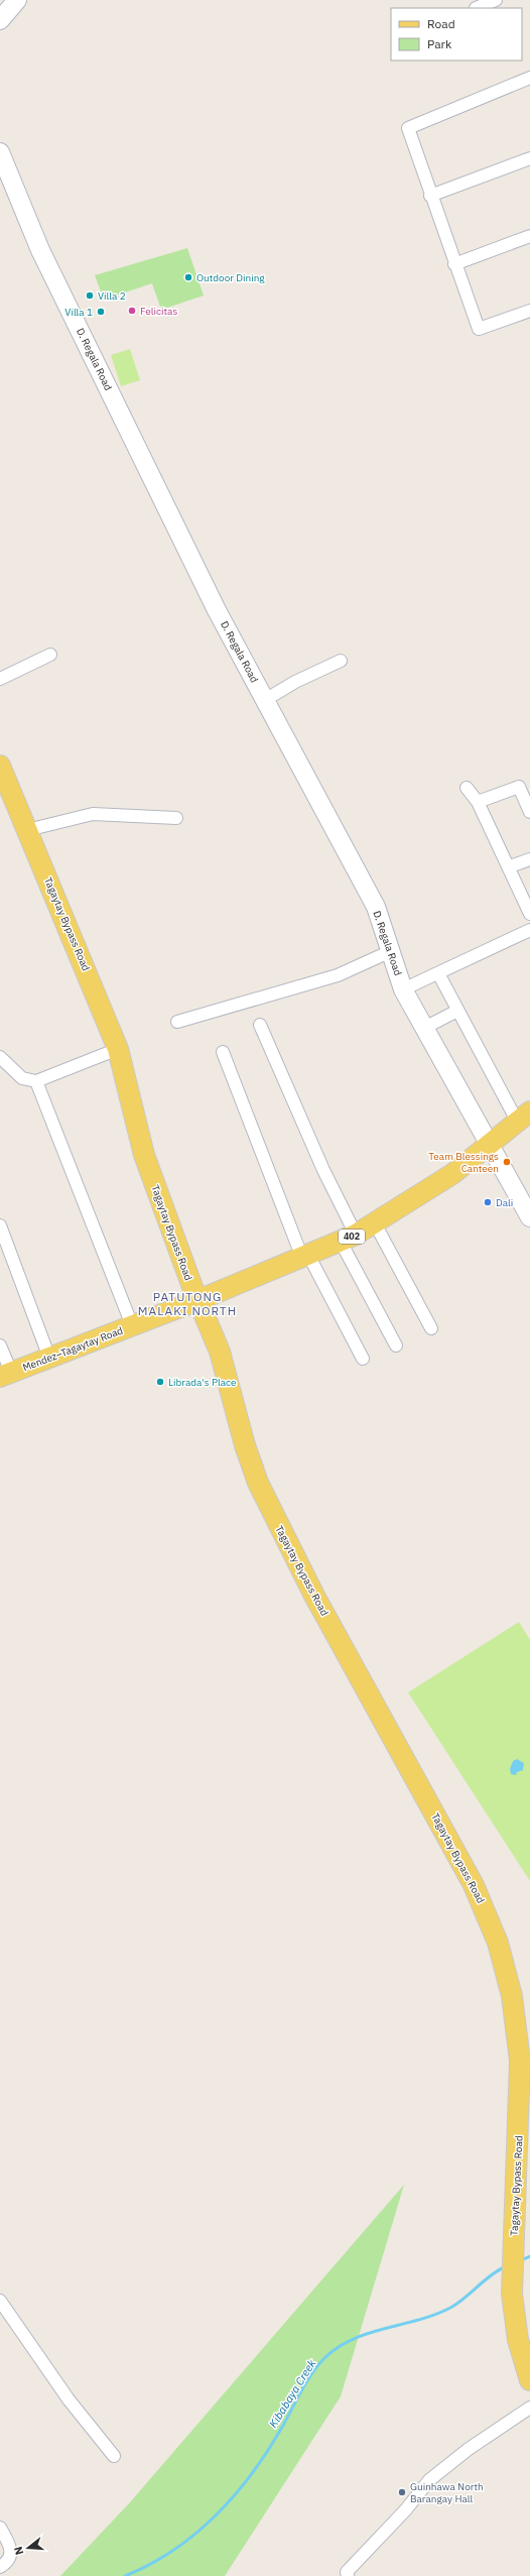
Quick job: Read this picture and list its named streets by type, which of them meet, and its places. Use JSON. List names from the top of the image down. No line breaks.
{"streets":{"main road":["Tagaytay Bypass Road","402","Mendez–Tagaytay Road"],"street":["D. Regala Road"]},"crossings":[["D. Regala Road","402"],["D. Regala Road","Mendez–Tagaytay Road"],["Tagaytay Bypass Road","Mendez–Tagaytay Road"],["402","Mendez–Tagaytay Road"]],"districts":["PATUTONG MALAKI NORTH"],"water":["Kibabaya Creek"],"places":["Outdoor Dining","Villa 2","Felicitas","Villa 1","Team Blessings Canteen","Dali","Librada's Place","Guinhawa North Barangay Hall"],"legend":["Road","Park"],"north":"left"}
